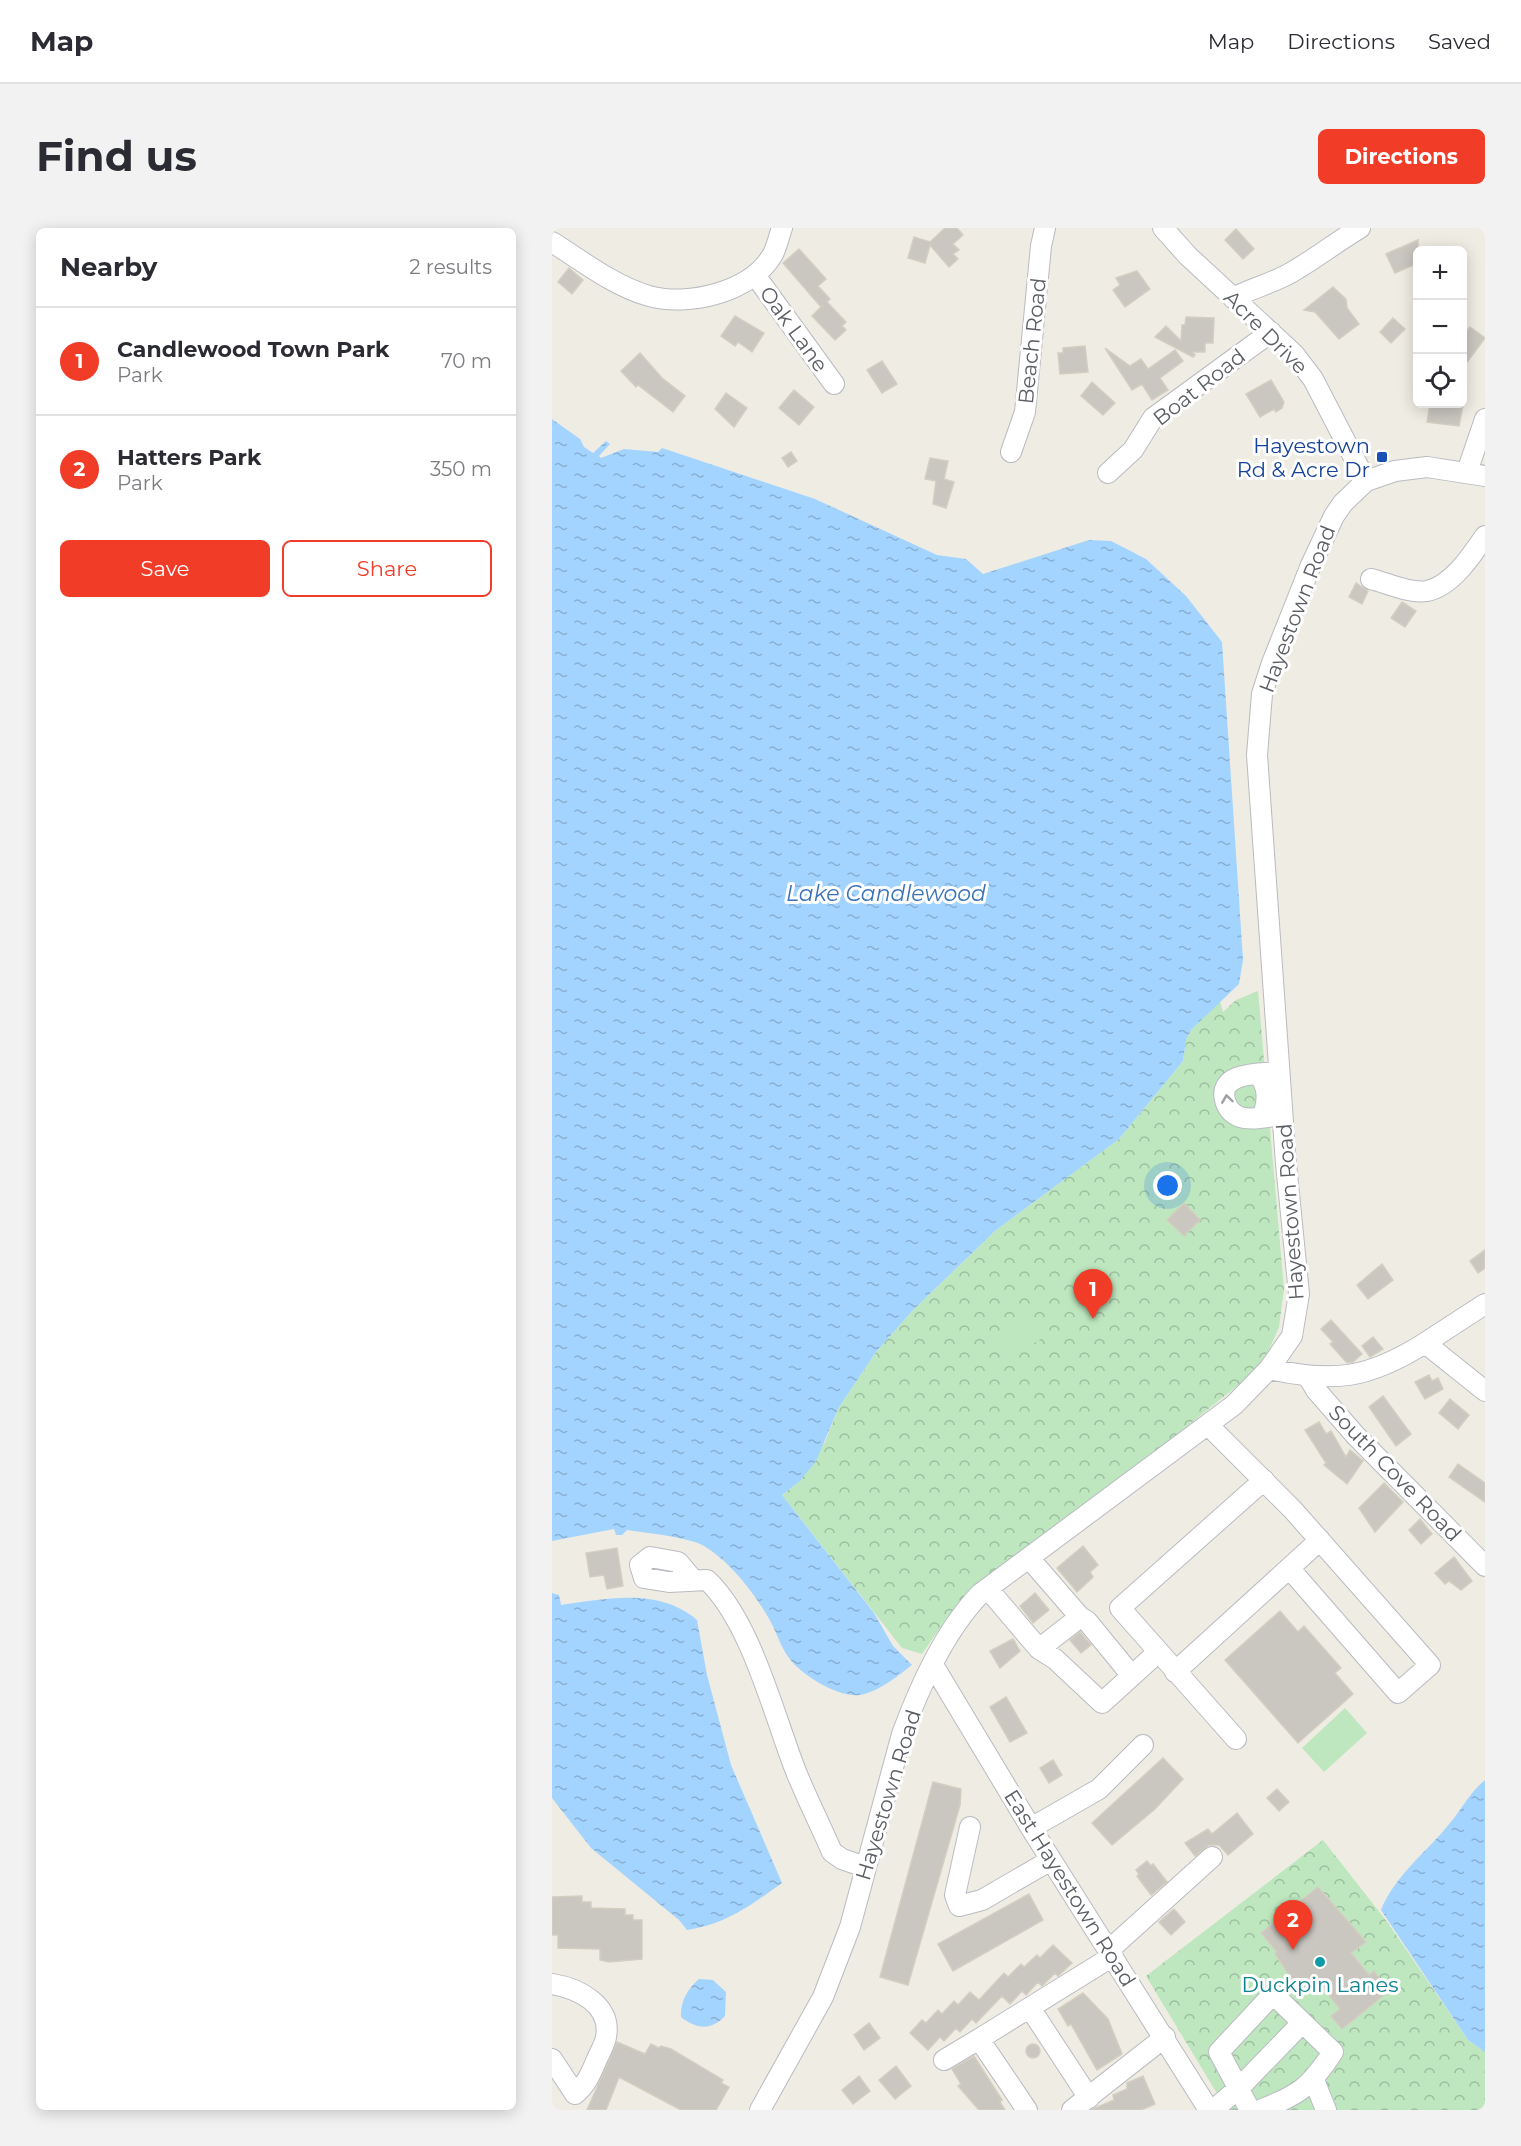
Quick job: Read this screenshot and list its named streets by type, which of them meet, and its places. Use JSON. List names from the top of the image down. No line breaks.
{"streets":{"street":["Oak Lane","Acre Drive","Beach Road","Boat Road","Hayestown Road","South Cove Road","East Hayestown Road"]},"crossings":[["Acre Drive","Boat Road"],["Acre Drive","Hayestown Road"],["Hayestown Road","East Hayestown Road"]],"water":["Lake Candlewood"],"places":{"transit":["Hayestown Rd & Acre Dr"],"other":["Duckpin Lanes"]},"page":{"header":"Map","nav":["Map","Directions","Saved"],"buttons":["Directions",["Save","Share"]],"title":"Find us","heading":["Nearby","2 results"],"map_buttons":["+","−"],"list":[{"mark":"1","name":"Candlewood Town Park","note":"Park","value":"70 m"},{"mark":"2","name":"Hatters Park","note":"Park","value":"350 m"}],"pins":["1","2"]}}
